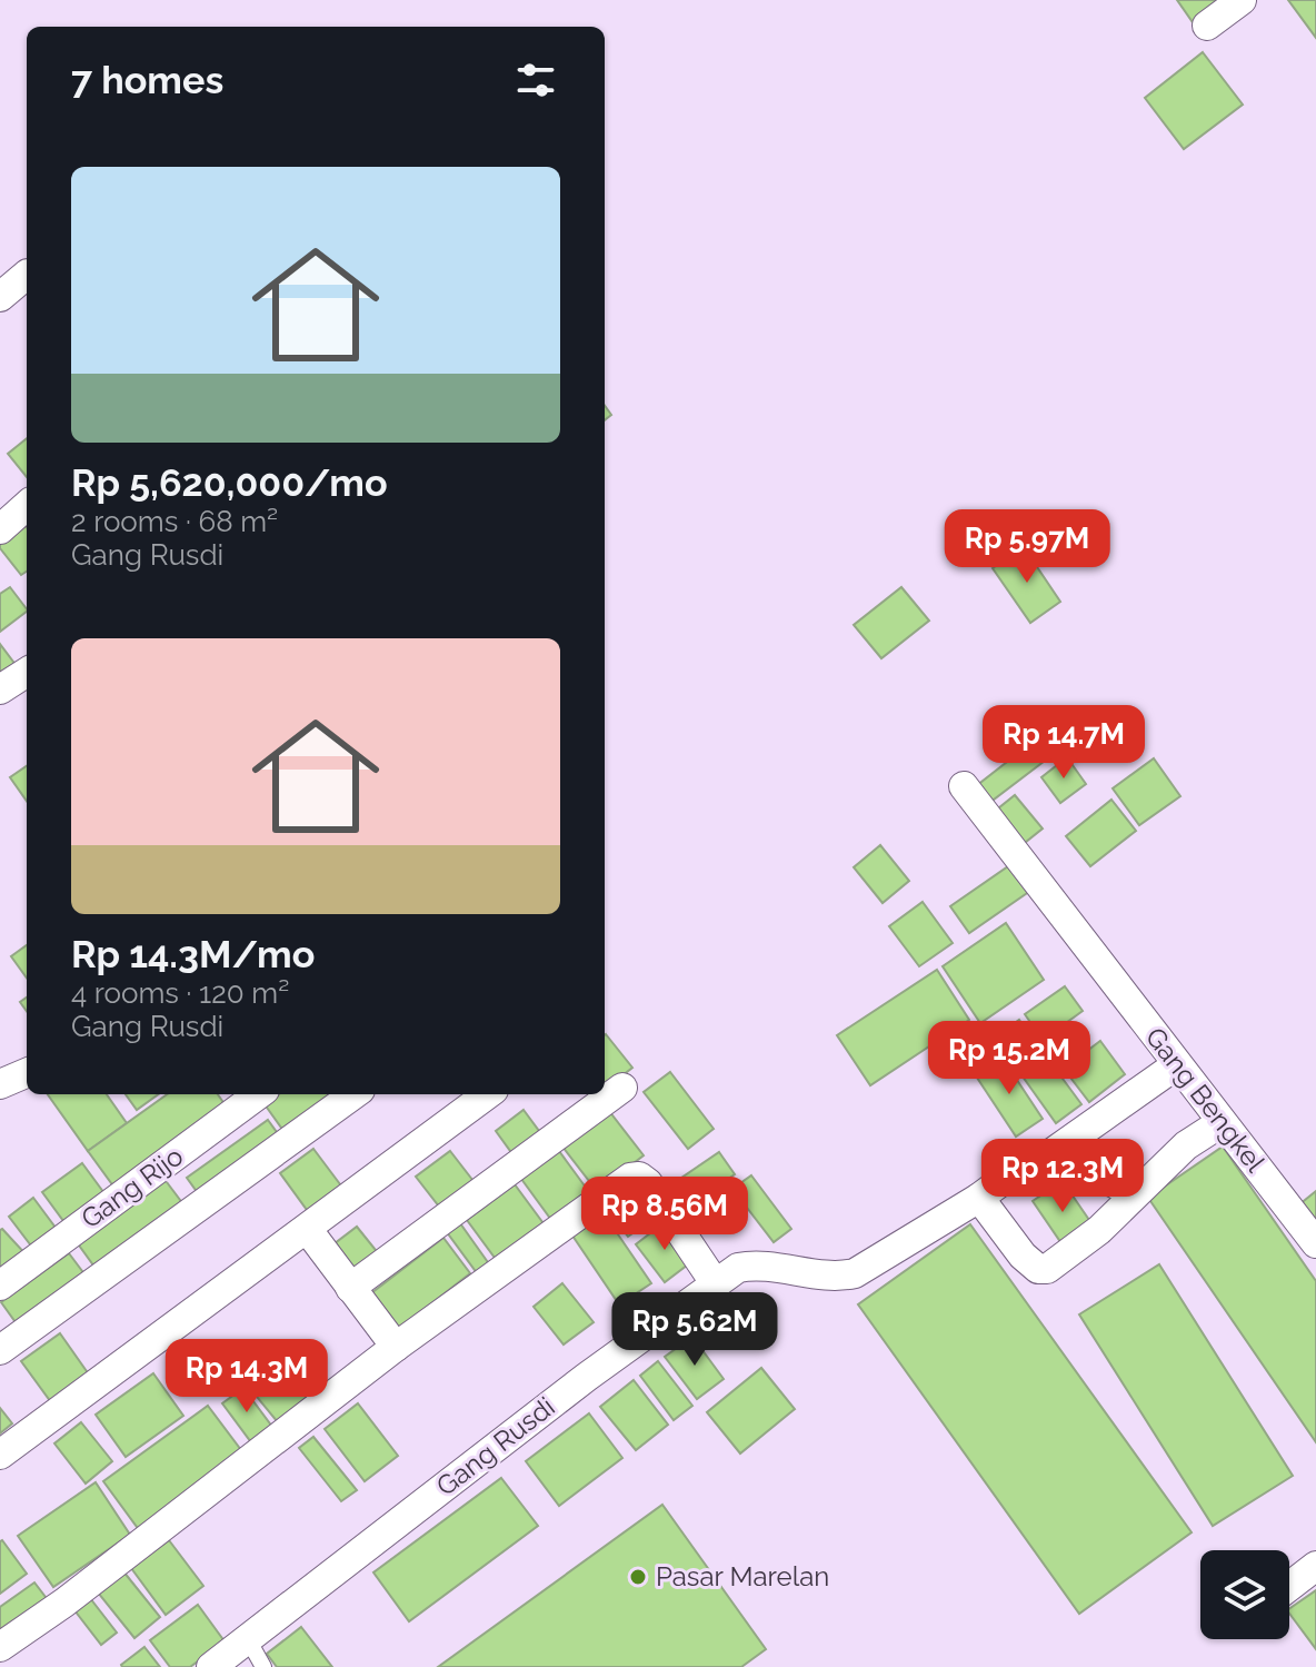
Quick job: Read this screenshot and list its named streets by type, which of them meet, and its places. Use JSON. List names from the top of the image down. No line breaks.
{"streets":{"street":["Gang Bengkel","Gang Rijo","Gang Rusdi"]},"crossings":[["Gang Bengkel","Gang Rusdi"]],"places":["Pasar Marelan"],"page":{"heading":"7 homes","list":[{"name":"Rp 5,620,000/mo","note":"2 rooms · 68 m² · Gang Rusdi"},{"name":"Rp 14.3M/mo","note":"4 rooms · 120 m² · Gang Rusdi"}],"price":["Rp 5.97M","Rp 14.7M","Rp 15.2M","Rp 12.3M","Rp 8.56M","Rp 5.62M","Rp 14.3M"]}}
